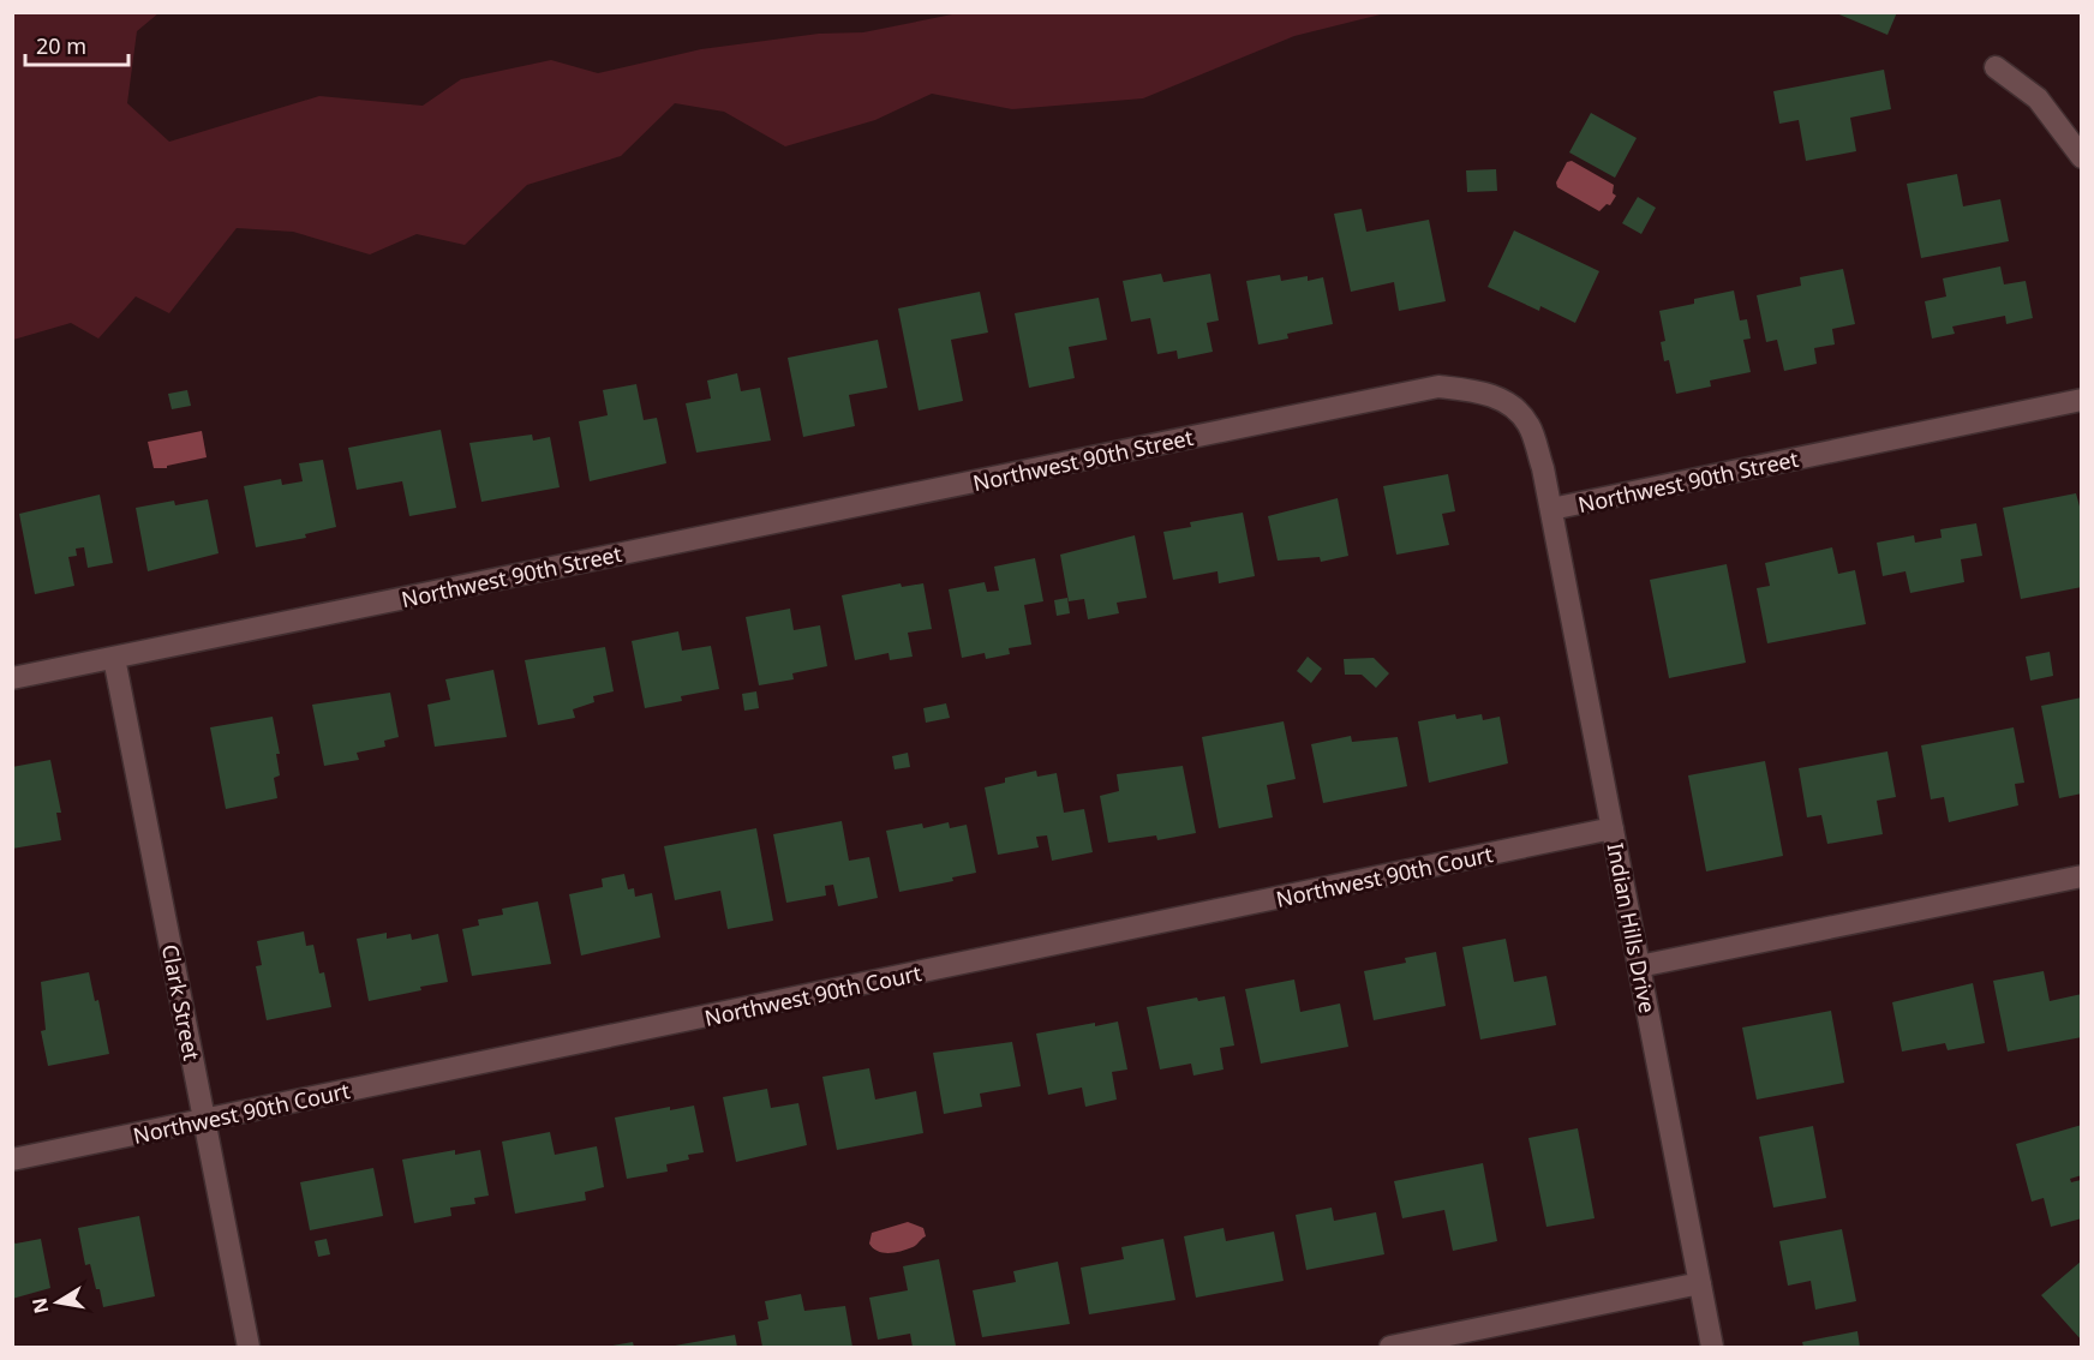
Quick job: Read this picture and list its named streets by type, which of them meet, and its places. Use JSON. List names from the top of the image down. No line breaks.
{"streets":{"street":["Northwest 90th Street","Northwest 90th Court","Indian Hills Drive","Clark Street"]},"crossings":[["Northwest 90th Street","Indian Hills Drive"],["Northwest 90th Street","Clark Street"],["Northwest 90th Court","Indian Hills Drive"],["Northwest 90th Court","Clark Street"]],"scale_bar":"20 m","north":"left"}
